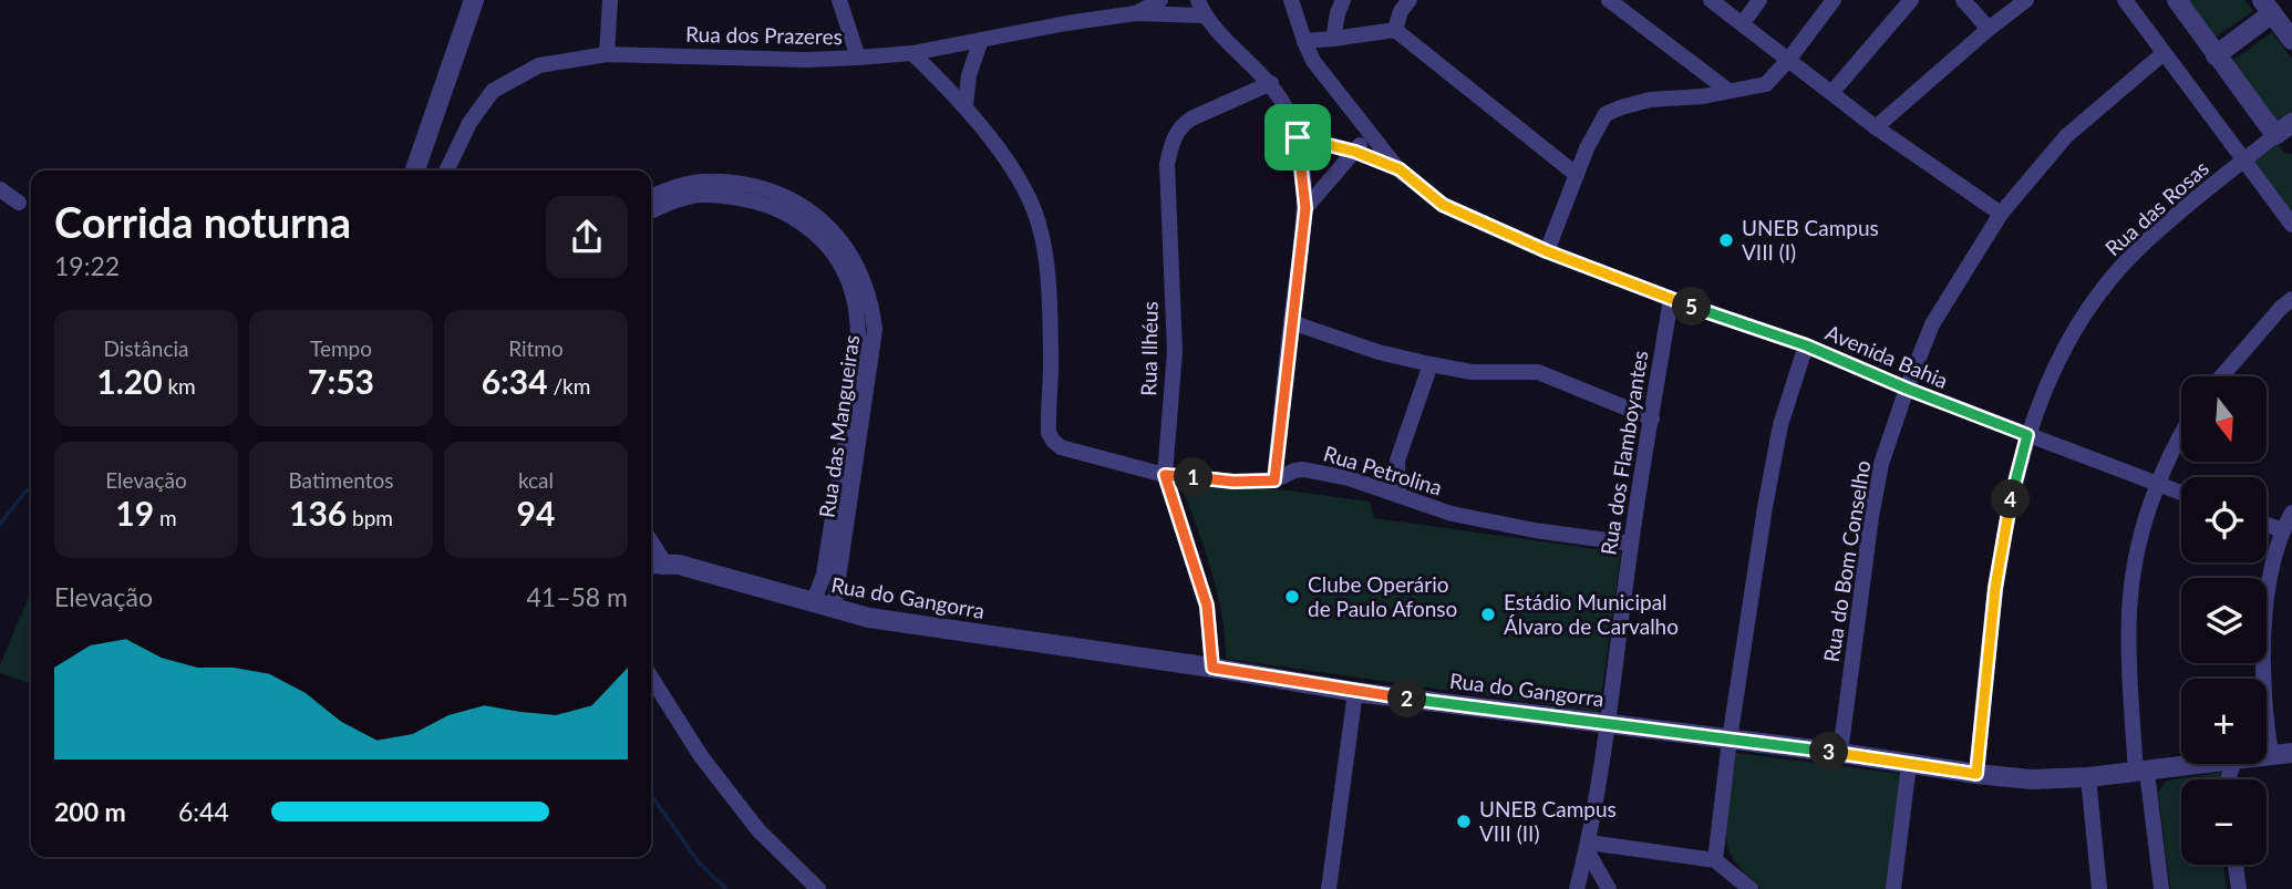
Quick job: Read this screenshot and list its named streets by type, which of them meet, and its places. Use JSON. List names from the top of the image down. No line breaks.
{"streets":{"street":["Rua dos Prazeres","Rua das Rosas","Rua Ilhéus","Avenida Bahia","Rua das Mangueiras","Rua dos Flamboyantes","Rua Petrolina","Rua do Bom Conselho","Rua do Gangorra"]},"crossings":[["Rua das Rosas","Avenida Bahia"],["Rua das Rosas","Rua do Gangorra"],["Rua Ilhéus","Rua Petrolina"],["Rua Ilhéus","Rua do Gangorra"],["Avenida Bahia","Rua dos Flamboyantes"],["Avenida Bahia","Rua do Bom Conselho"],["Rua das Mangueiras","Rua do Gangorra"],["Rua dos Flamboyantes","Rua Petrolina"],["Rua dos Flamboyantes","Rua do Gangorra"],["Rua do Bom Conselho","Rua do Gangorra"]],"places":["UNEB Campus VIII (I)","Clube Operário de Paulo Afonso","Estádio Municipal Álvaro de Carvalho","UNEB Campus VIII (II)"],"north":"bottom","page":{"heading":["Corrida noturna","19:22"],"pins":["5","1","4","2","3"],"stats":[["Distância","1.20 km"],["Tempo","7:53"],["Ritmo","6:34 /km"],["Elevação","19 m"],["Batimentos","136 bpm"],["kcal","94"]],"map_buttons":["+","−"],"chart":["Elevação","41–58 m"],"list":[{"name":"200 m","note":"6:44"}]}}
